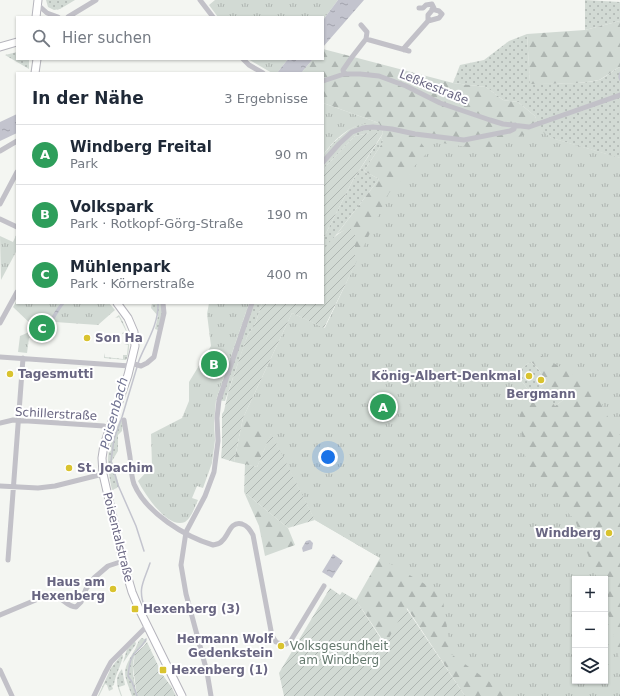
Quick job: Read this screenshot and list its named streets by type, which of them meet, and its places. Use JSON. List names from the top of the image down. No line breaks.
{"streets":{"main road":["Poisentalstraße"],"street":["Leßkestraße","Schillerstraße"]},"crossings":[["Schillerstraße","Poisentalstraße"]],"water":["Poisenbach"],"parks":["Volksgesundheit am Windberg"],"places":{"other":["Son Ha","Tagesmutti","König-Albert-Denkmal","Bergmann","St. Joachim","Windberg","Haus am Hexenberg","Hermann Wolf Gedenkstein"],"transit":["Hexenberg (3)","Hexenberg (1)"]},"page":{"search":"Hier suchen","heading":["In der Nähe","3 Ergebnisse"],"list":[{"mark":"A","name":"Windberg Freital","note":"Park","value":"90 m"},{"mark":"B","name":"Volkspark","note":"Park · Rotkopf-Görg-Straße","value":"190 m"},{"mark":"C","name":"Mühlenpark","note":"Park · Körnerstraße","value":"400 m"}],"pins":["C","B","A"],"map_buttons":["+","−"]}}
